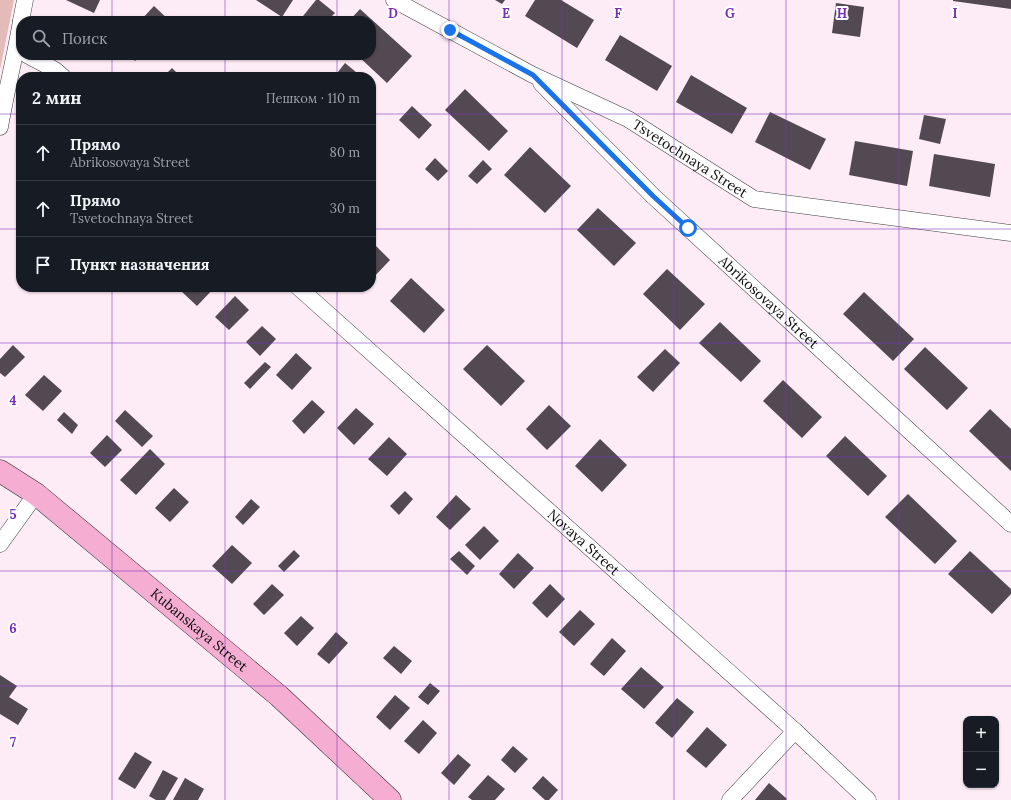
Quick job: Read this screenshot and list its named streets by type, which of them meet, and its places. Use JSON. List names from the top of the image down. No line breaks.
{"streets":{"main road":["Kubanskaya Street"],"street":["Tsvetochnaya Street","Abrikosovaya Street","Novaya Street"]},"crossings":[["Tsvetochnaya Street","Abrikosovaya Street"]],"page":{"search":"Поиск","heading":["2 мин","Пешком · 110 m"],"list":[["Прямо","Abrikosovaya Street","80 m"],["Прямо","Tsvetochnaya Street","30 m"],"Пункт назначения"],"map_buttons":["+","−"]},"grid":{"columns":["D","E","F","G","H","I"],"rows":["4","5","6","7"]}}
